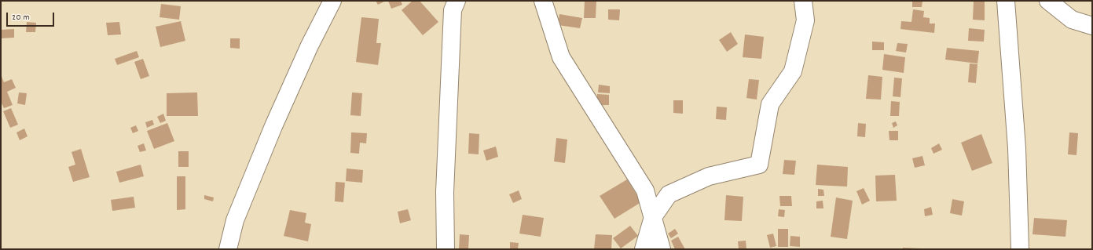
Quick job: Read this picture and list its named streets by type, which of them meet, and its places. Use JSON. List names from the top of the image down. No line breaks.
{"scale_bar":"20 m"}
